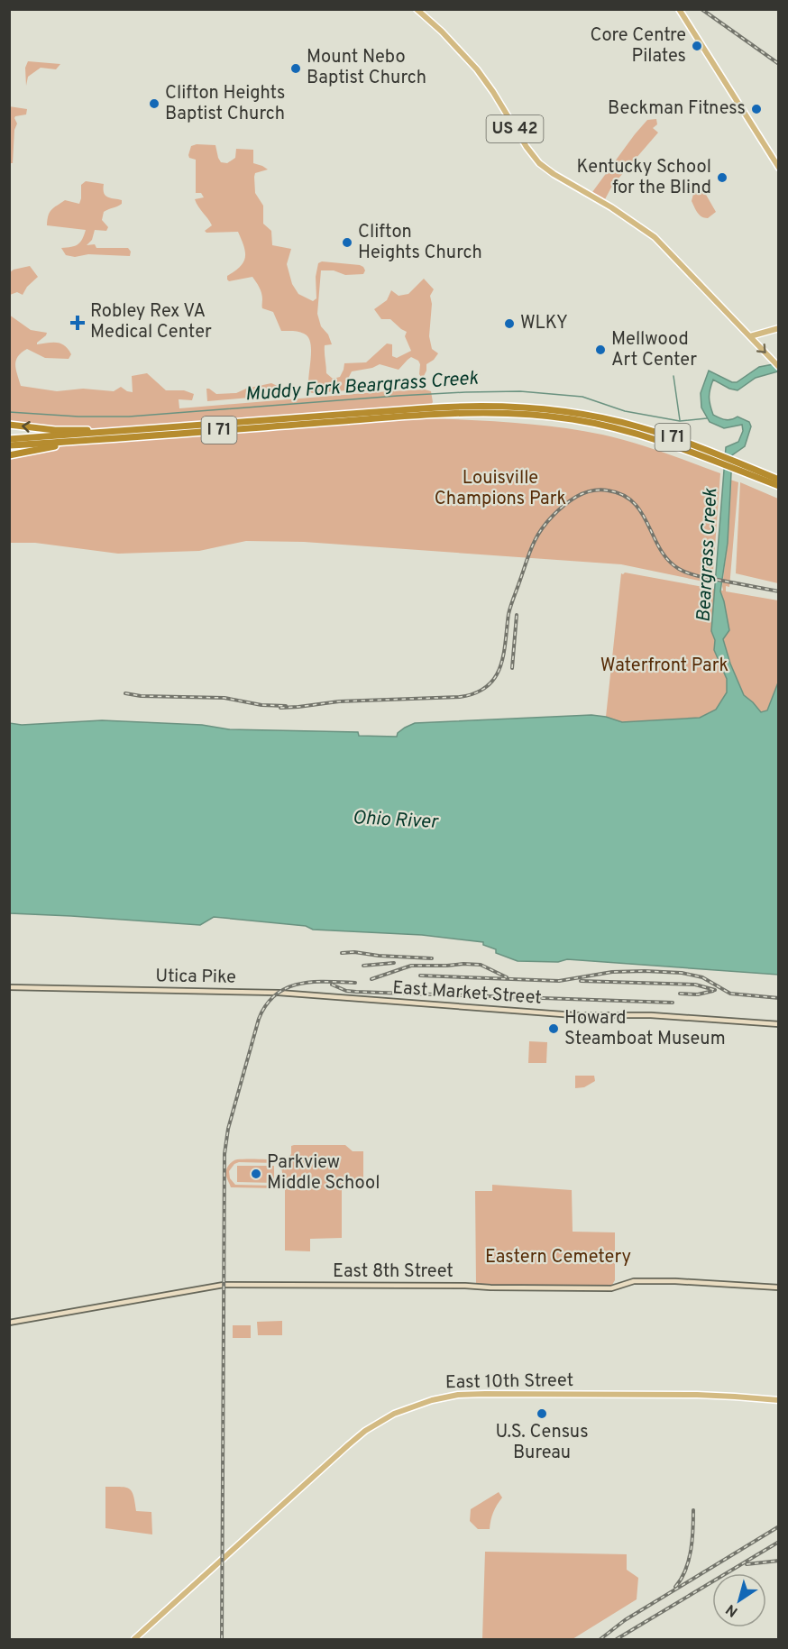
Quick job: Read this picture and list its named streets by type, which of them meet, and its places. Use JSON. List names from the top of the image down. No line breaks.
{"streets":{"highway":["I 71"],"main road":["US 42","Utica Pike","East Market Street","East 8th Street","East 10th Street"]},"crossings":[["Utica Pike","East Market Street"]],"water":["Muddy Fork Beargrass Creek","Beargrass Creek","Ohio River"],"parks":["Louisville Champions Park","Waterfront Park","Eastern Cemetery"],"places":{"other":["Core Centre Pilates","Mount Nebo Baptist Church","Clifton Heights Baptist Church","Beckman Fitness","Kentucky School for the Blind","Clifton Heights Church","WLKY","Mellwood Art Center","Howard Steamboat Museum","Parkview Middle School","U.S. Census Bureau"],"health":["Robley Rex VA Medical Center"]},"north":"bottom left"}
